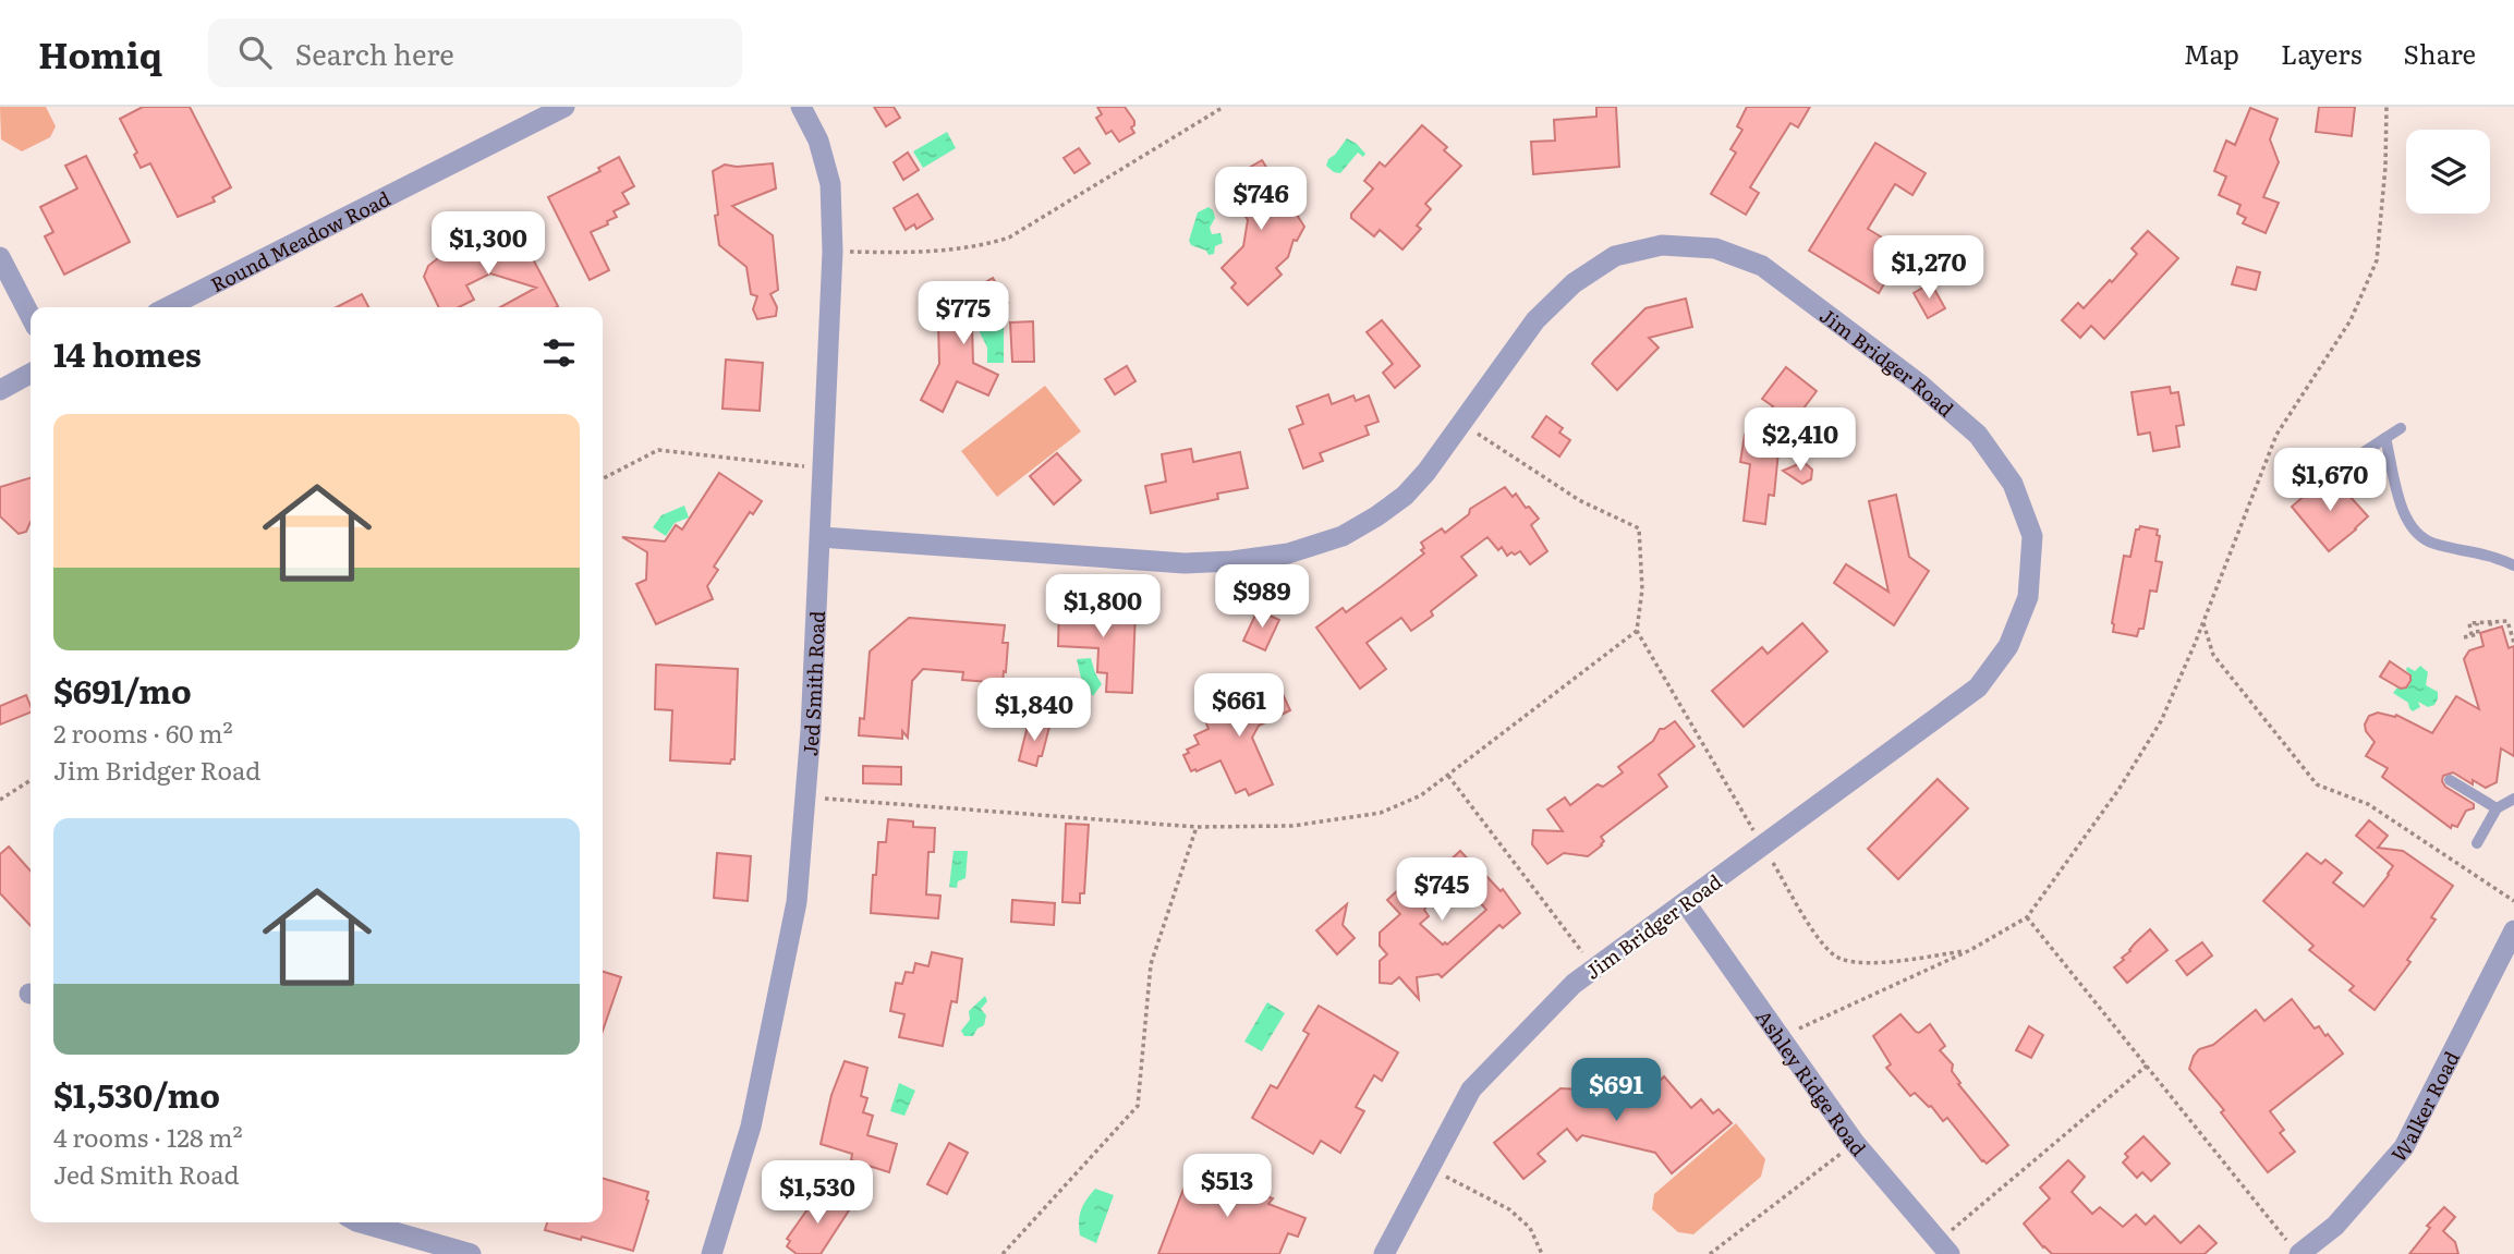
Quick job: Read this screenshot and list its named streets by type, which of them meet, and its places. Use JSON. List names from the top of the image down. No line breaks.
{"streets":{"street":["Round Meadow Road","Jim Bridger Road","Jed Smith Road","Ashley Ridge Road","Walker Road"]},"crossings":[["Jim Bridger Road","Jed Smith Road"],["Jim Bridger Road","Ashley Ridge Road"]],"page":{"header":"Homiq","search":"Search here","nav":["Map","Layers","Share"],"price":["$746","$1,300","$1,270","$775","$2,410","$1,670","$989","$1,800","$661","$1,840","$745","$691","$513","$1,530"],"heading":"14 homes","list":[{"name":"$691/mo","note":"2 rooms · 60 m² · Jim Bridger Road"},{"name":"$1,530/mo","note":"4 rooms · 128 m² · Jed Smith Road"}]}}
